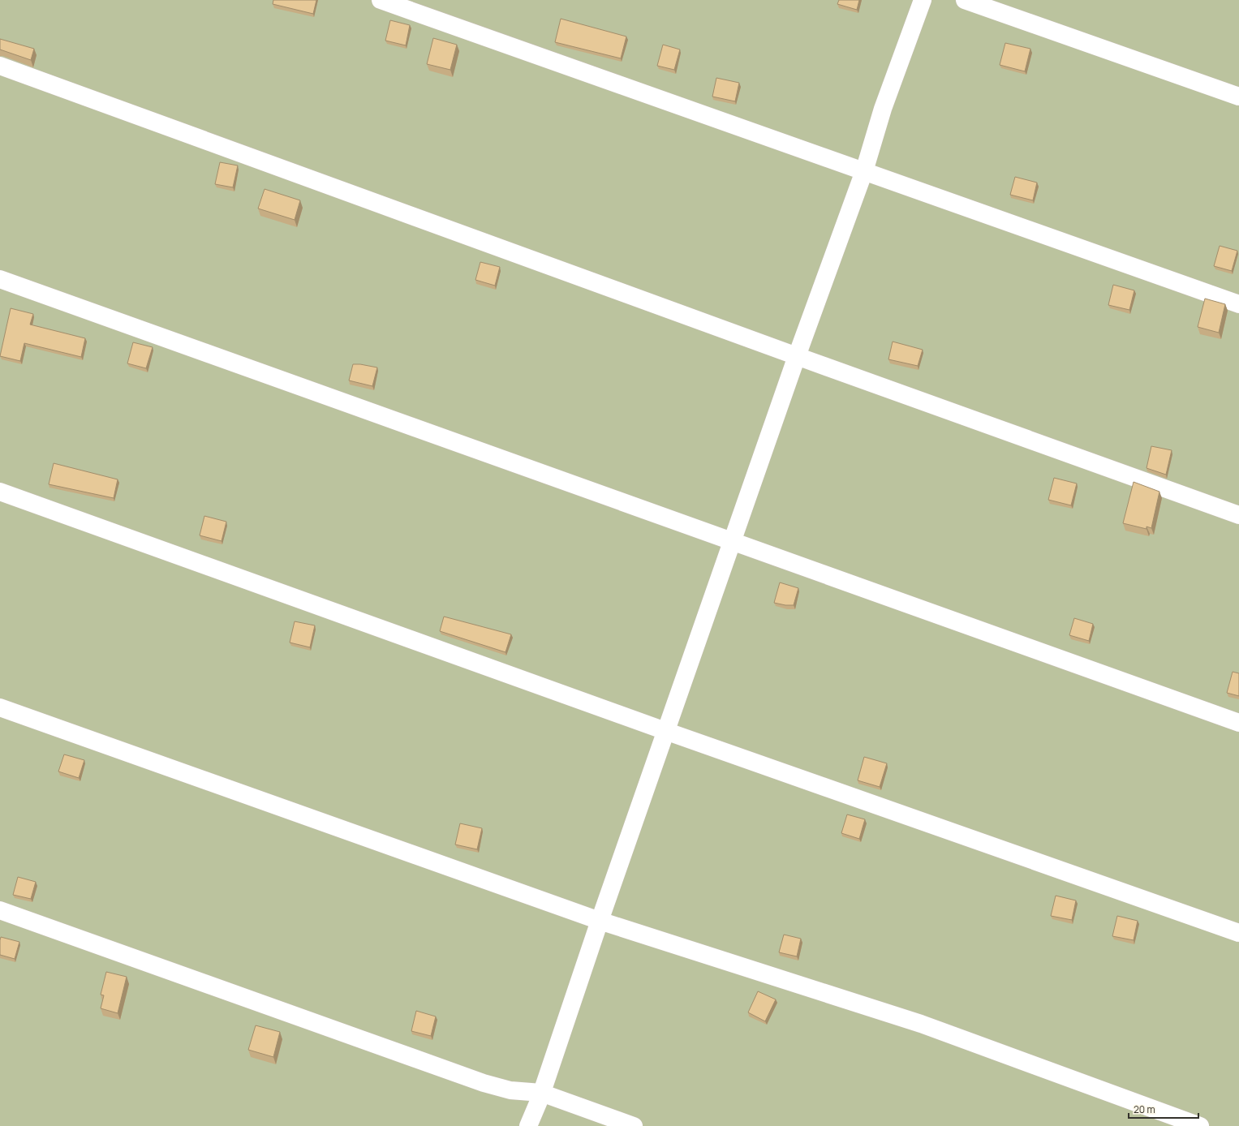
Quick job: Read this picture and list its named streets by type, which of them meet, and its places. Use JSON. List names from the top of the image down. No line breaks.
{"scale_bar":"20 m"}
